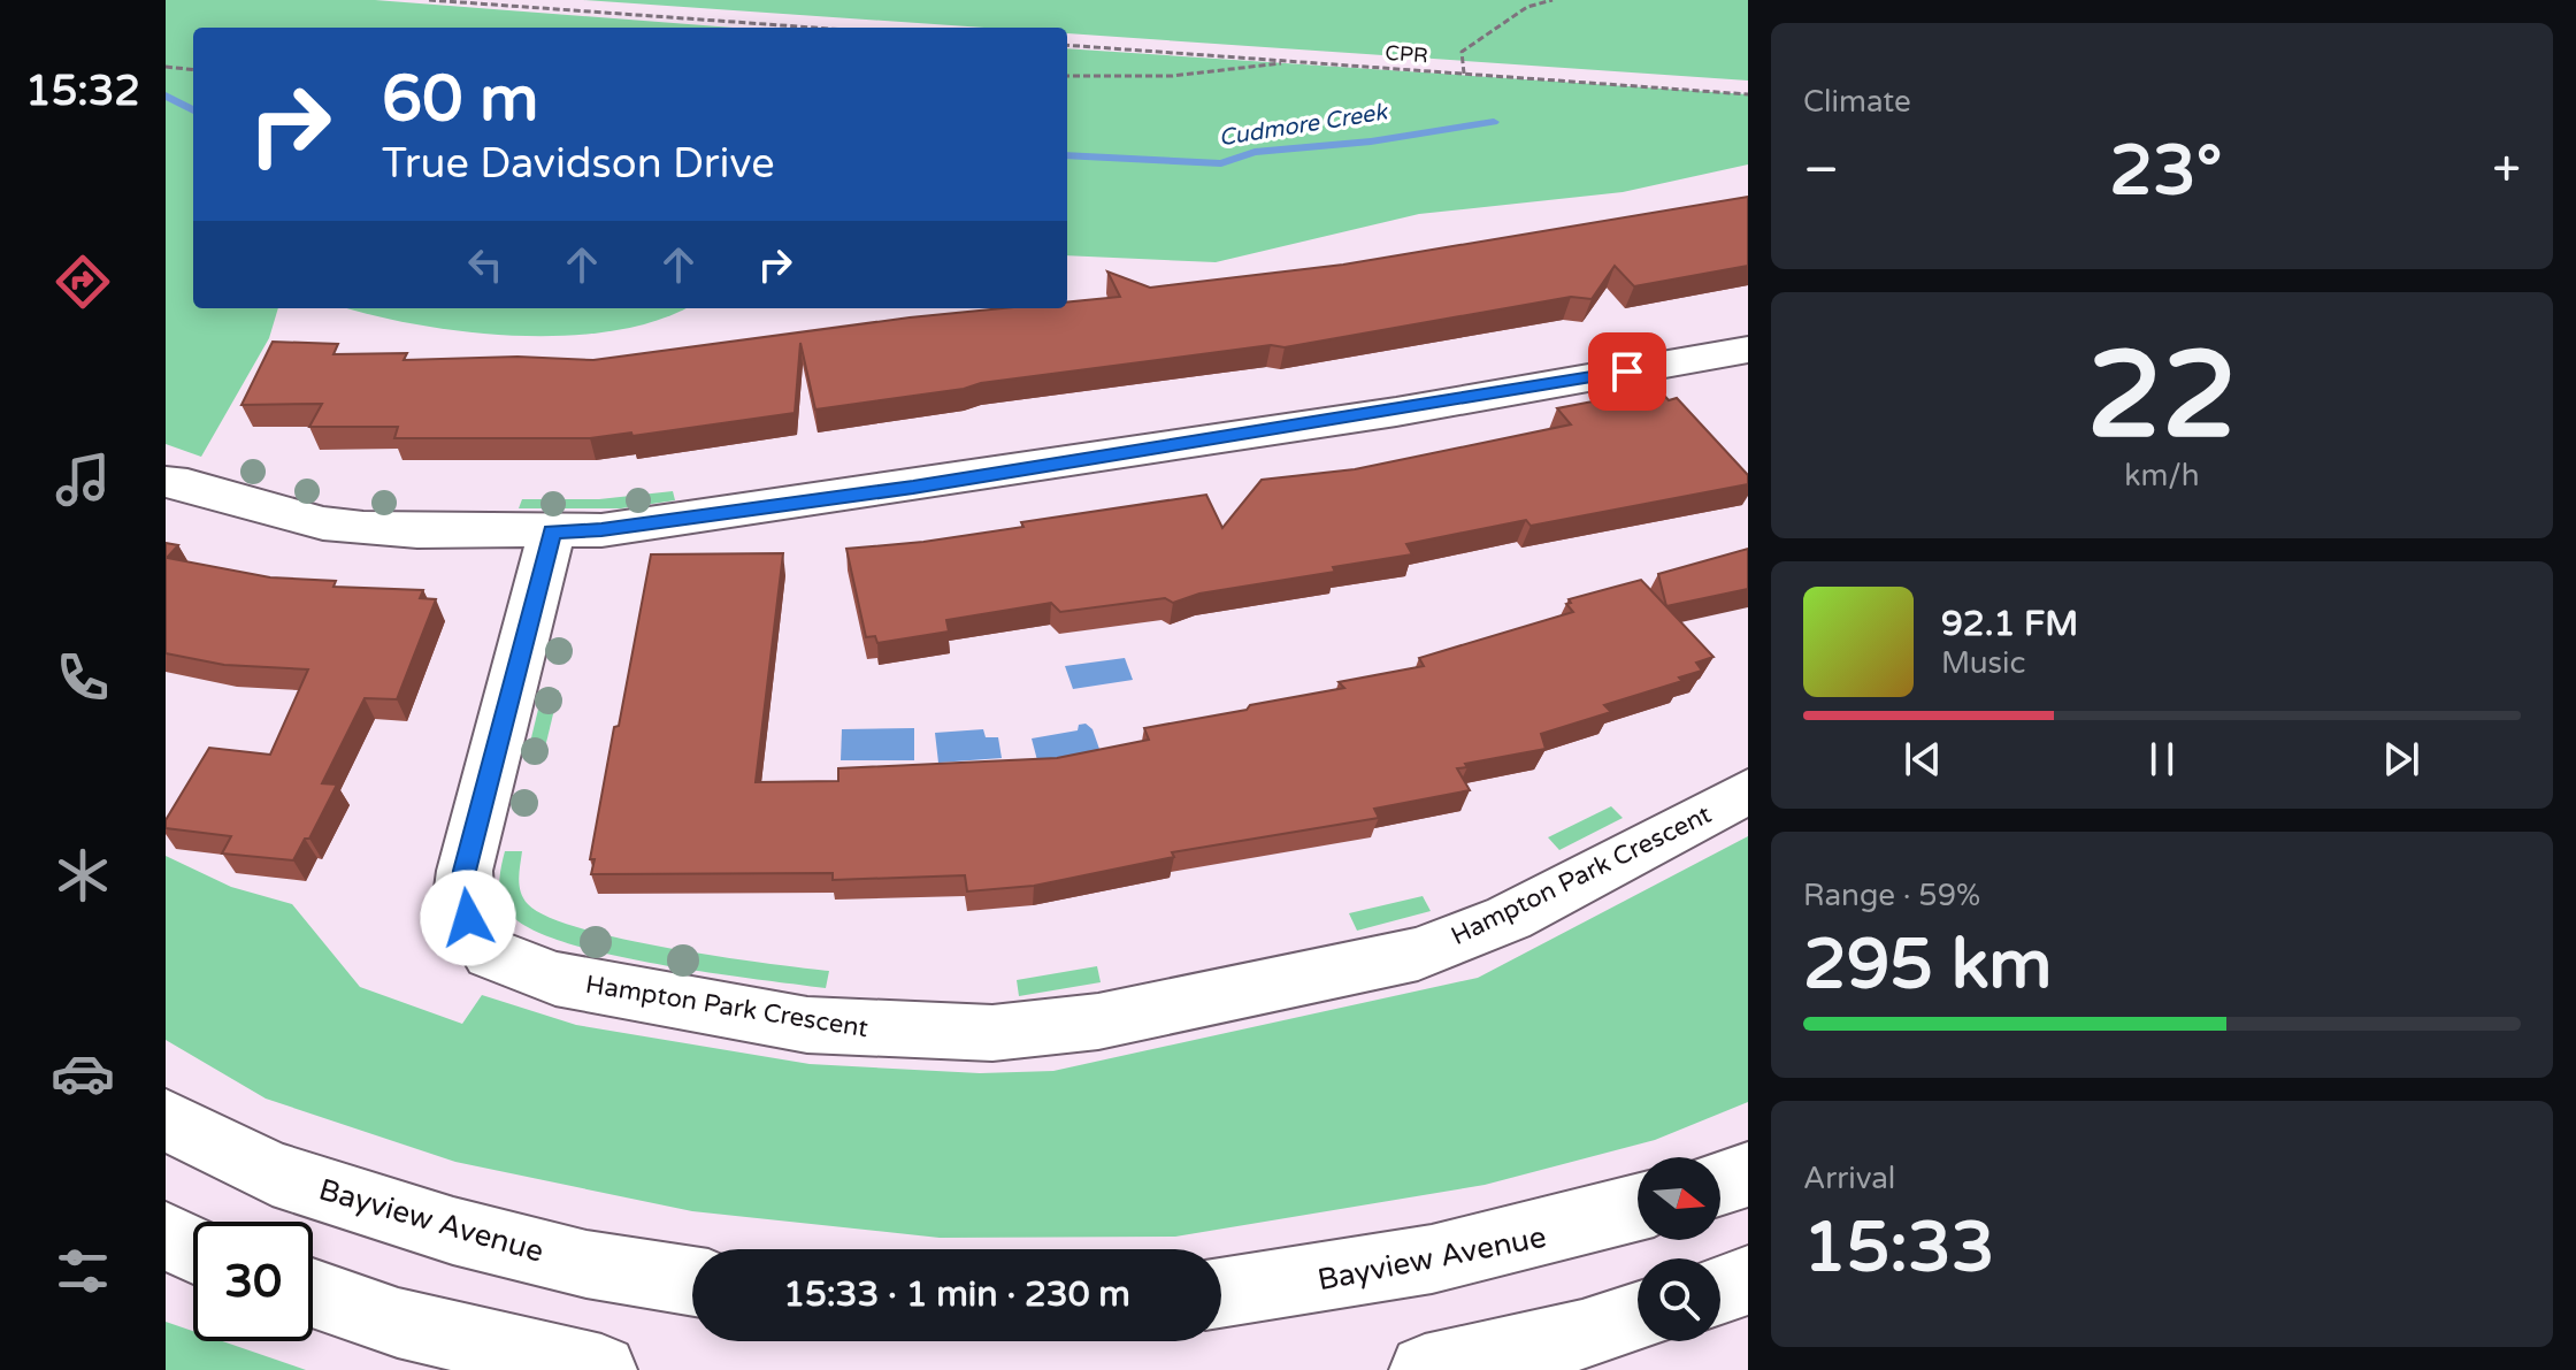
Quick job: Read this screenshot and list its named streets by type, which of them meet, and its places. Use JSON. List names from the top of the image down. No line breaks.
{"streets":{"street":["Hampton Park Crescent","Bayview Avenue"],"path":["CPR"]},"water":["Cudmore Creek"],"north":"right","page":{"tabs":"15:32","tile":["Climate",["22","km/h"],["Range · 59%","295 km"],["Arrival","15:33"]],"turn":["60 m","True Davidson Drive"],"heat":["−","23°","+"],"song":["92.1 FM","Music"],"limit":"30","trip":"15:33 · 1 min · 230 m"}}
